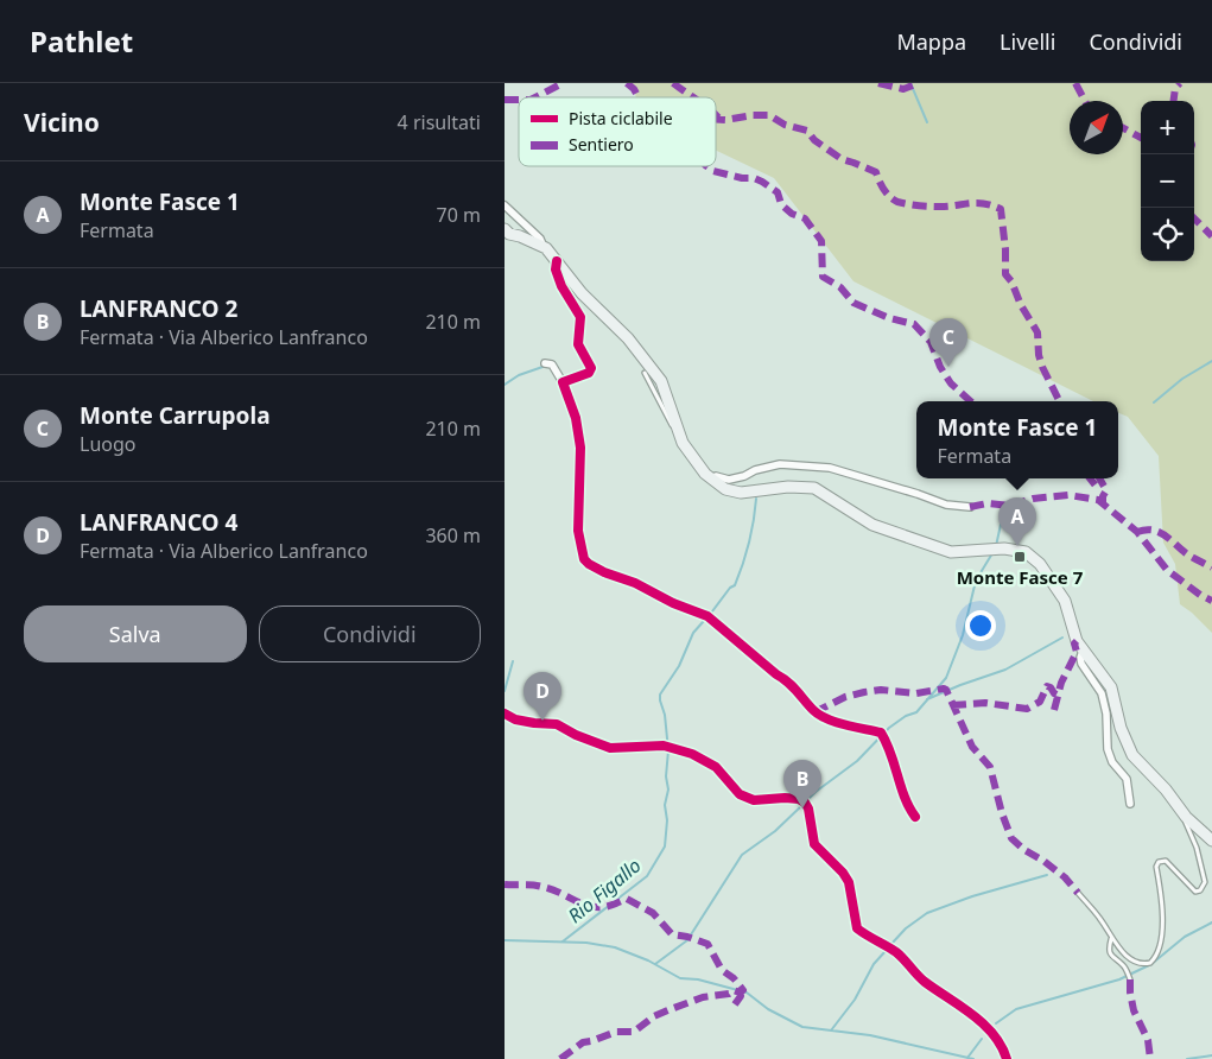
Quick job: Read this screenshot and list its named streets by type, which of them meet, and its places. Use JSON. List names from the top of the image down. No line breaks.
{"water":["Rio Figallo"],"places":{"transit":["Monte Fasce 7"]},"legend":["Pista ciclabile","Sentiero"],"north":"top right","page":{"header":"Pathlet","nav":["Mappa","Livelli","Condividi"],"heading":["Vicino","4 risultati"],"map_buttons":["+","−"],"list":[{"mark":"A","name":"Monte Fasce 1","note":"Fermata","value":"70 m"},{"mark":"B","name":"LANFRANCO 2","note":"Fermata · Via Alberico Lanfranco","value":"210 m"},{"mark":"C","name":"Monte Carrupola","note":"Luogo","value":"210 m"},{"mark":"D","name":"LANFRANCO 4","note":"Fermata · Via Alberico Lanfranco","value":"360 m"}],"pins":["C","A","D","B"],"popup":["Monte Fasce 1","Fermata"],"buttons":["Salva","Condividi"]}}
